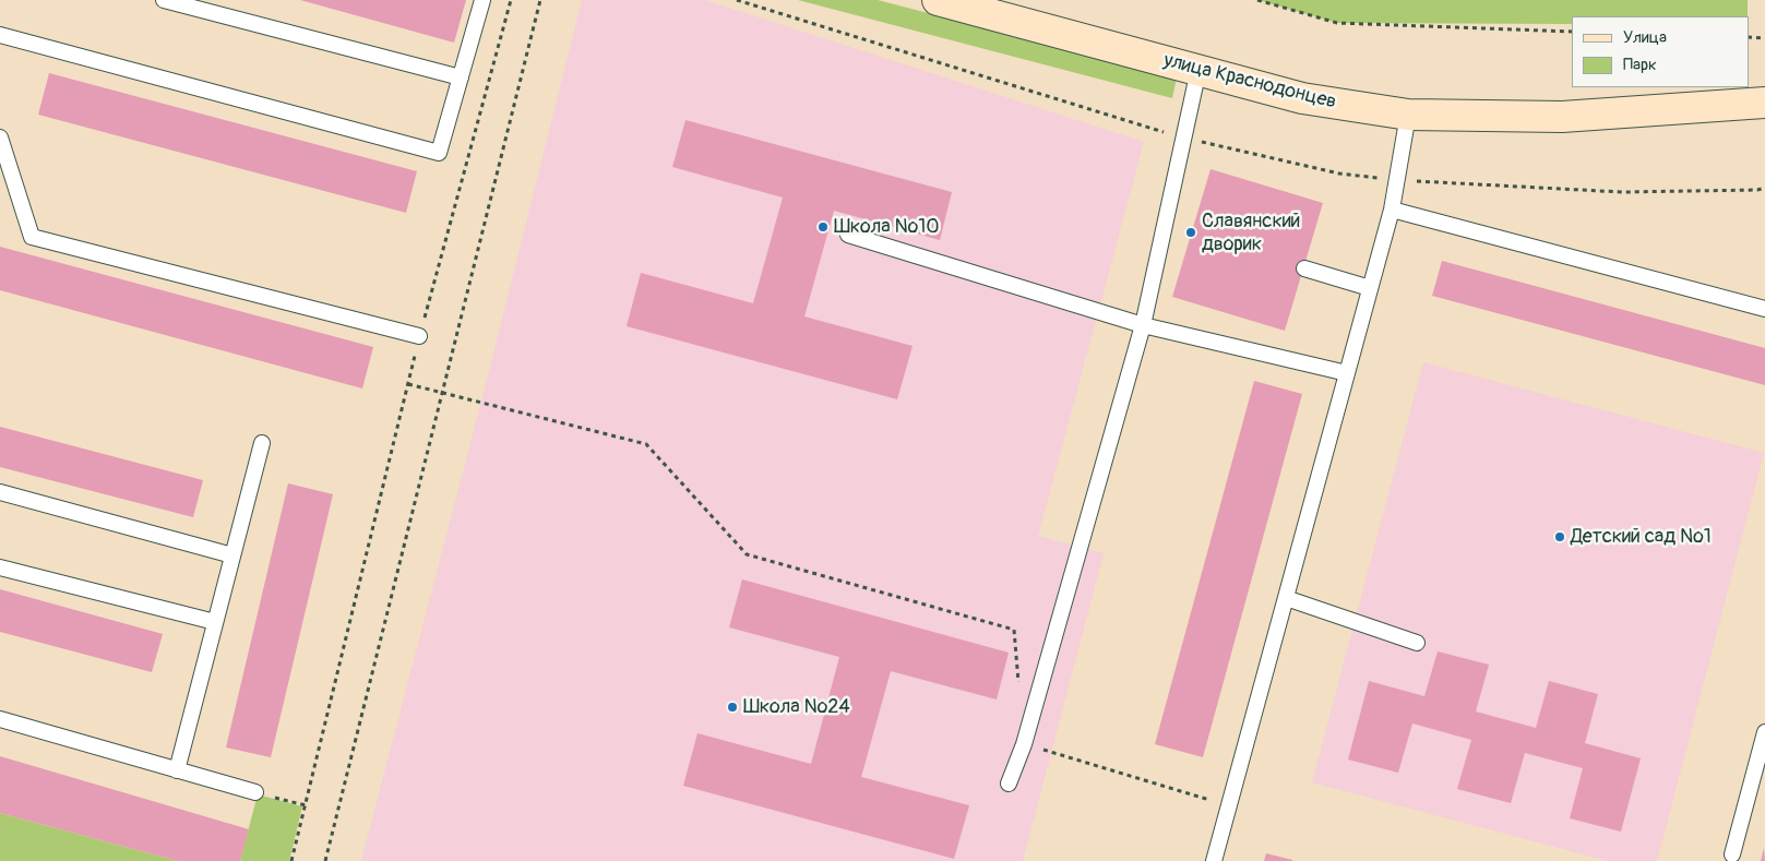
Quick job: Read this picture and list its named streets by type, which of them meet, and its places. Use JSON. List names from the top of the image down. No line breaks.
{"streets":{"main road":["улица Краснодонцев"]},"places":["Школа №10","Славянский дворик","Детский сад №1","Школа №24"],"legend":["Улица","Парк"]}
